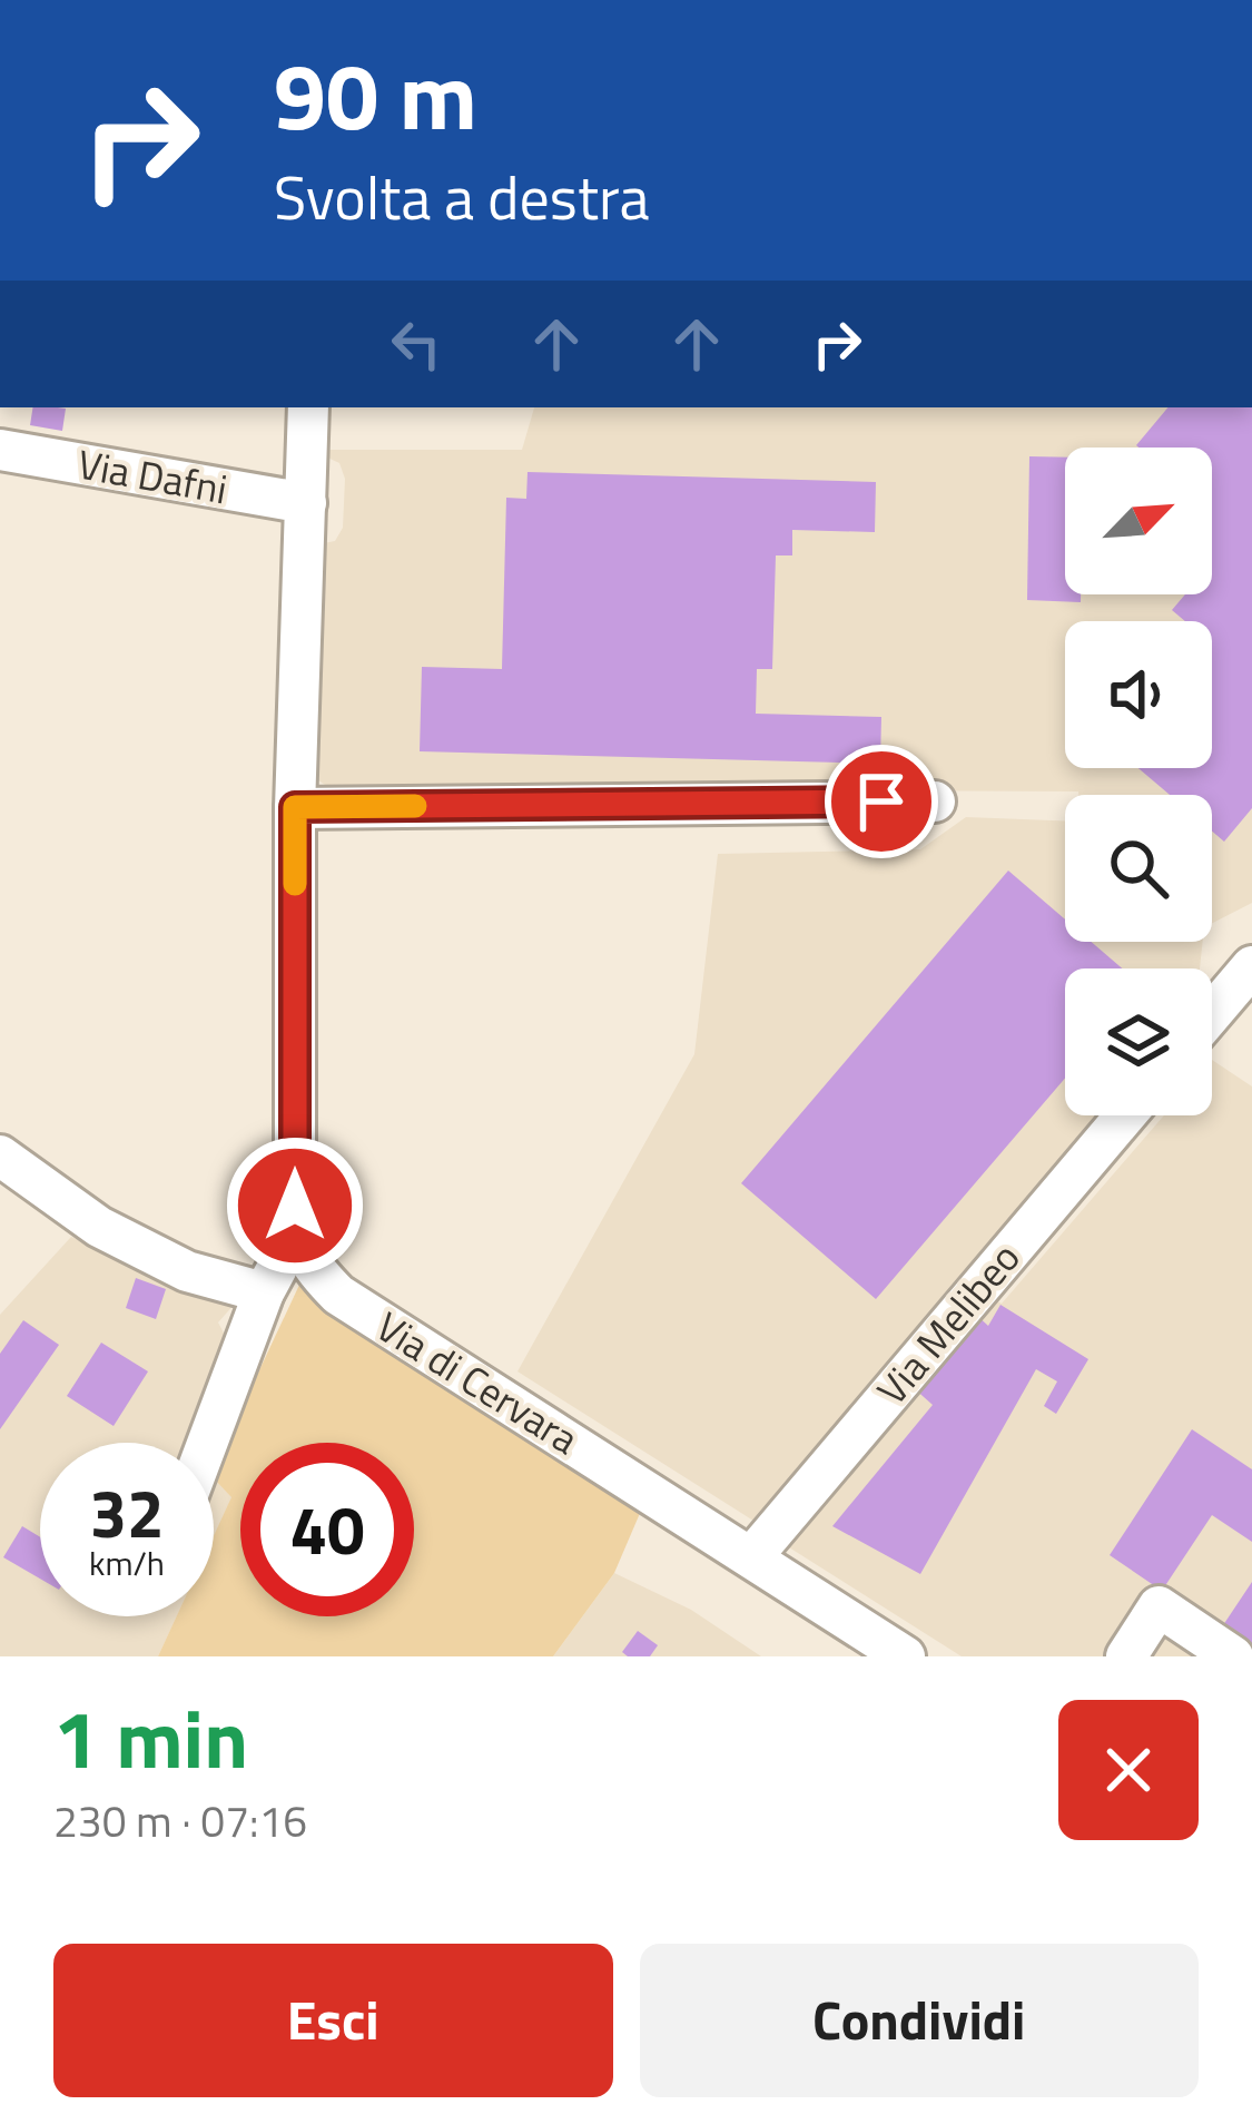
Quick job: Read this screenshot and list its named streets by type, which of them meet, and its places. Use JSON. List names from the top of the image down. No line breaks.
{"streets":{"street":["Via Dafni","Via Melibeo","Via di Cervara"]},"crossings":[["Via Melibeo","Via di Cervara"]],"north":"top right","page":{"turn":["90 m","Svolta a destra"],"speed":"32 km/h","limit":"40","heading":["1 min","230 m · 07:16"],"buttons":["Esci","Condividi"]}}
